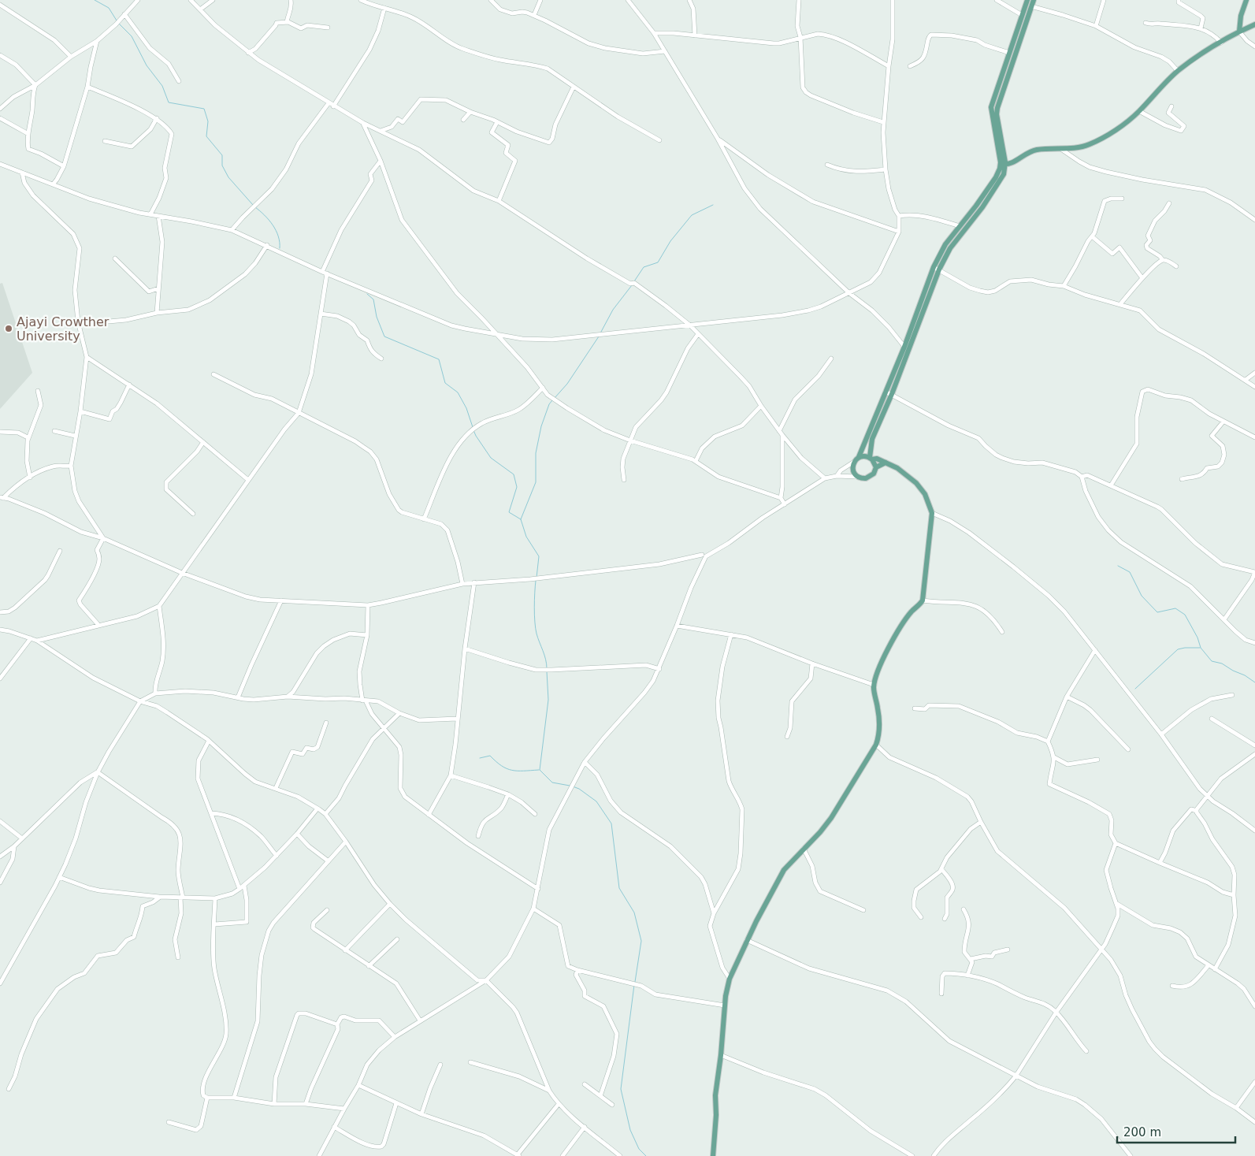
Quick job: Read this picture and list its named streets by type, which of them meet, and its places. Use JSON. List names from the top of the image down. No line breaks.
{"places":["Ajayi Crowther University"],"scale_bar":"200 m"}
